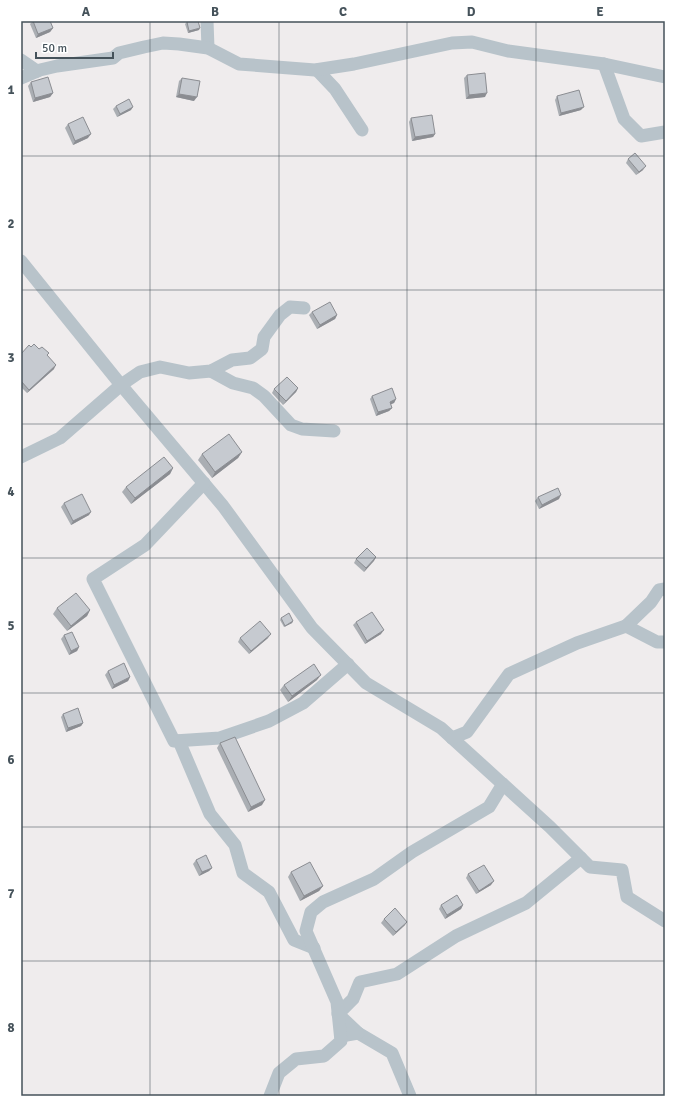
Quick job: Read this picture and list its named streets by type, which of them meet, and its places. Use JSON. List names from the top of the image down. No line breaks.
{"scale_bar":"50 m","grid":{"columns":["A","B","C","D","E"],"rows":["1","2","3","4","5","6","7","8"]}}
